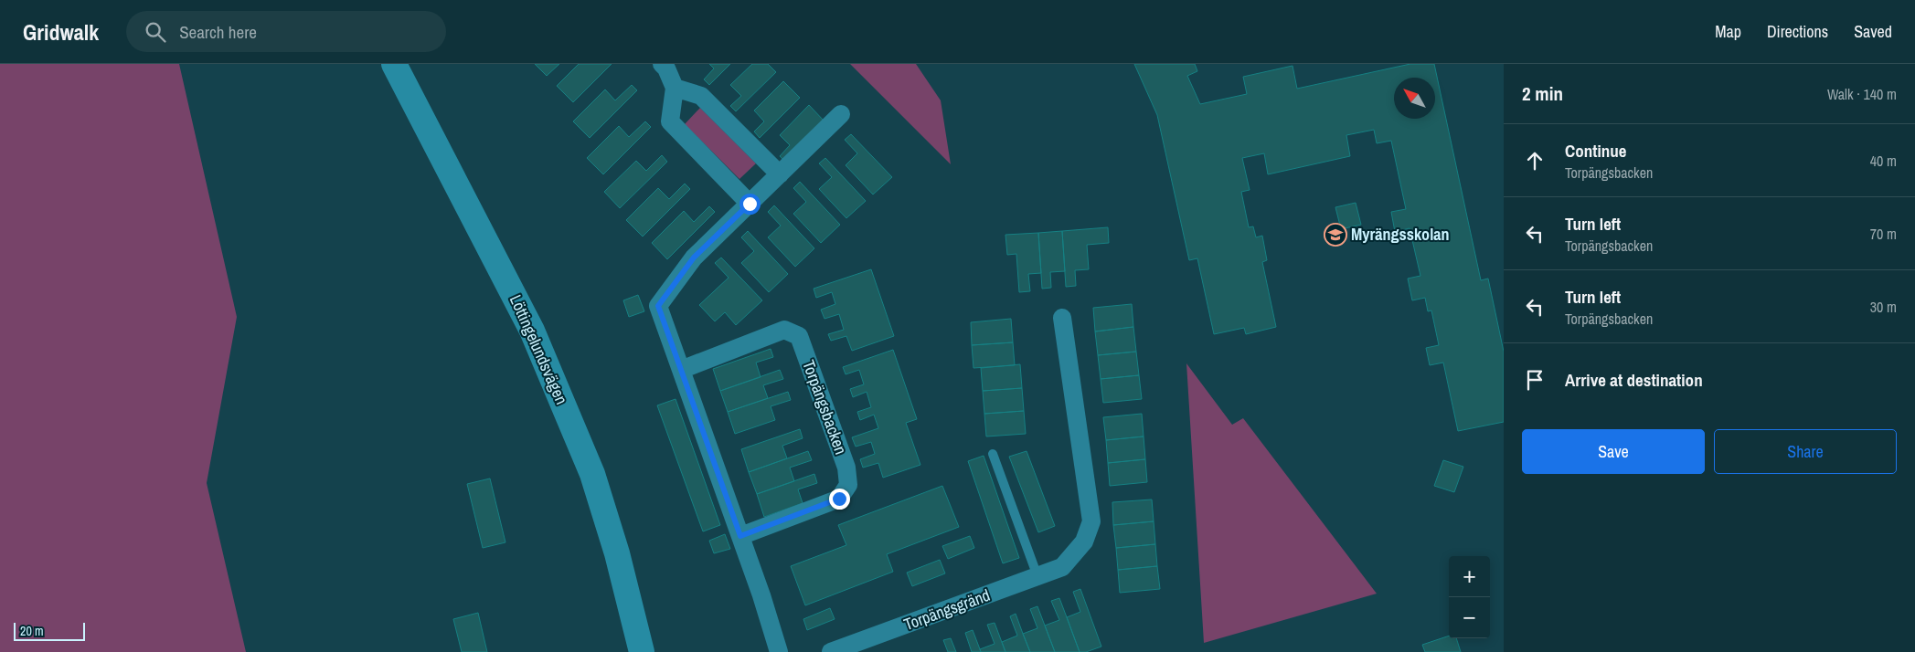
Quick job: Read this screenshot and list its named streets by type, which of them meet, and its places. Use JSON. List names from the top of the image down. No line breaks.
{"streets":{"main road":["Löttingelundsvägen"],"street":["Torpängsbacken","Torpängsgränd"]},"places":{"school or university":["Myrängsskolan"]},"scale_bar":"20 m","north":"top left","page":{"header":"Gridwalk","search":"Search here","nav":["Map","Directions","Saved"],"heading":["2 min","Walk · 140 m"],"list":[["Continue","Torpängsbacken","40 m"],["Turn left","Torpängsbacken","70 m"],["Turn left","Torpängsbacken","30 m"],"Arrive at destination"],"buttons":["Save","Share"],"map_buttons":["+","−"],"scale":"20 m"}}
